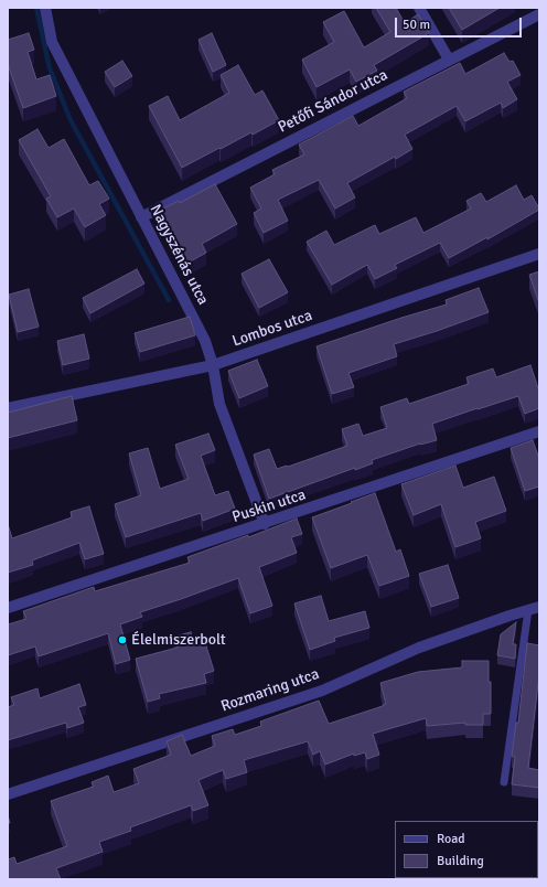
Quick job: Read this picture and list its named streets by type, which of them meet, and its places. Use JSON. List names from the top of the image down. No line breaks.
{"streets":{"street":["Petőfi Sándor utca","Nagyszénás utca","Lombos utca","Puskin utca","Rozmaring utca"]},"crossings":[["Petőfi Sándor utca","Nagyszénás utca"],["Nagyszénás utca","Lombos utca"],["Nagyszénás utca","Puskin utca"]],"places":["Élelmiszerbolt"],"legend":["Road","Building"],"scale_bar":"50 m"}
